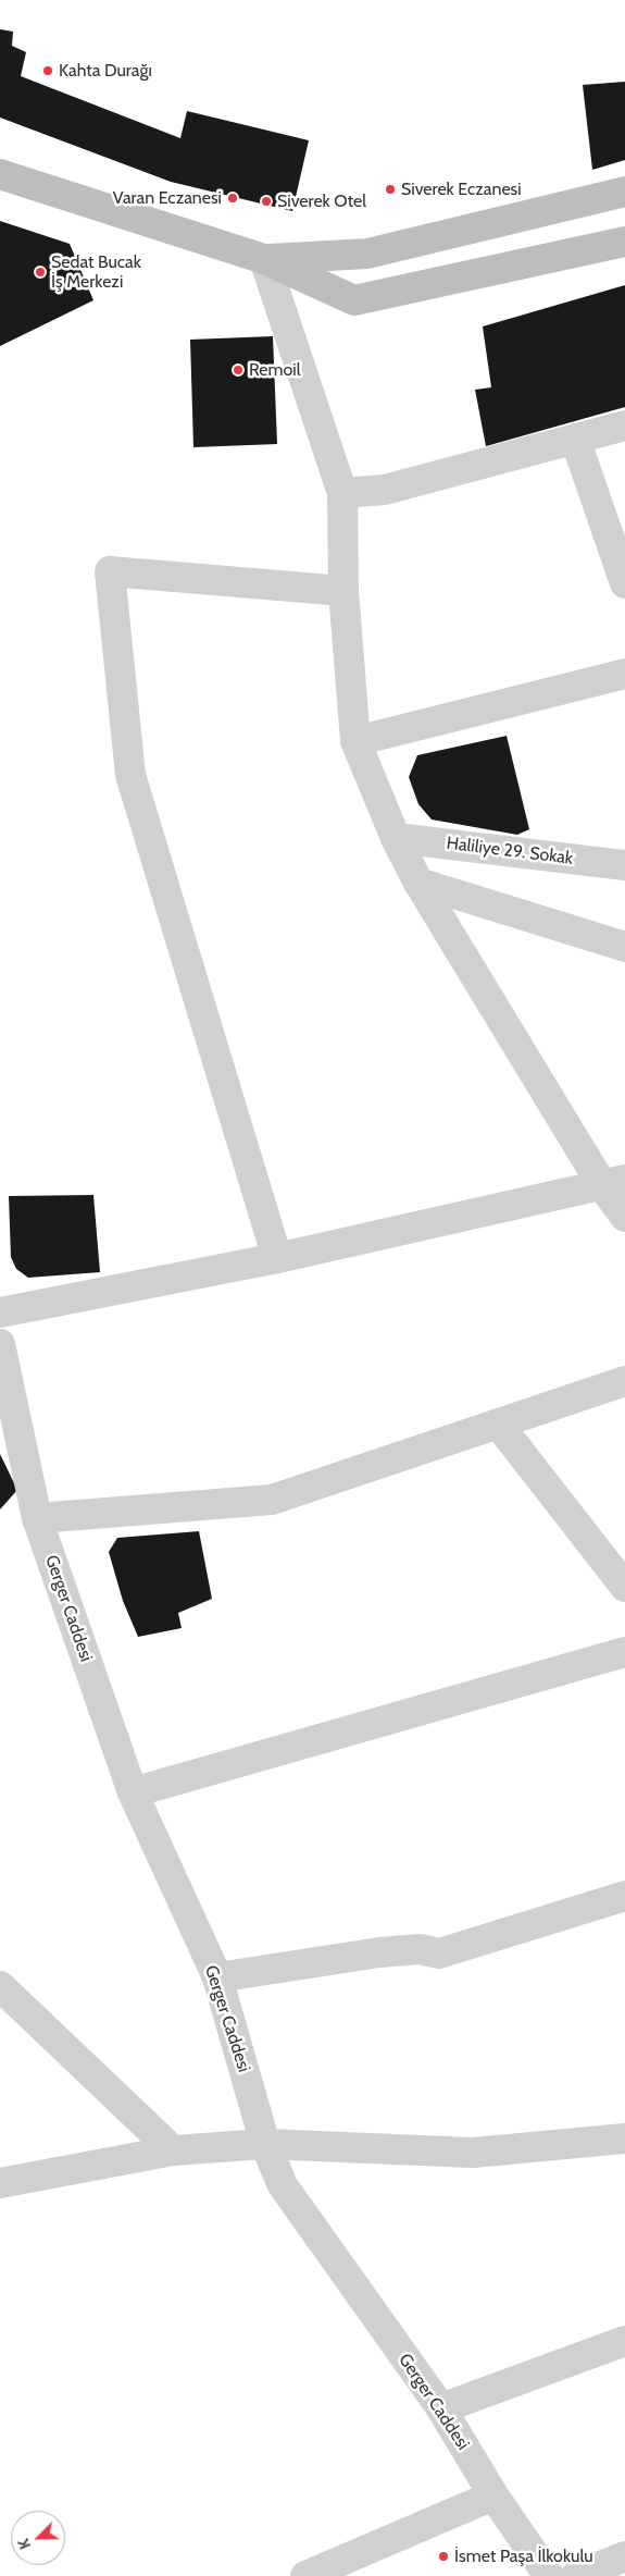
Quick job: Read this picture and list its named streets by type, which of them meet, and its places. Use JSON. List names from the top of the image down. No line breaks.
{"streets":{"street":["Haliliye 29. Sokak","Gerger Caddesi"]},"places":["Kahta Durağı","Siverek Eczanesi","Varan Eczanesi","Siverek Otel","Sedat Bucak İş Merkezi","Remoil","İsmet Paşa İlkokulu"],"north":"bottom left"}
